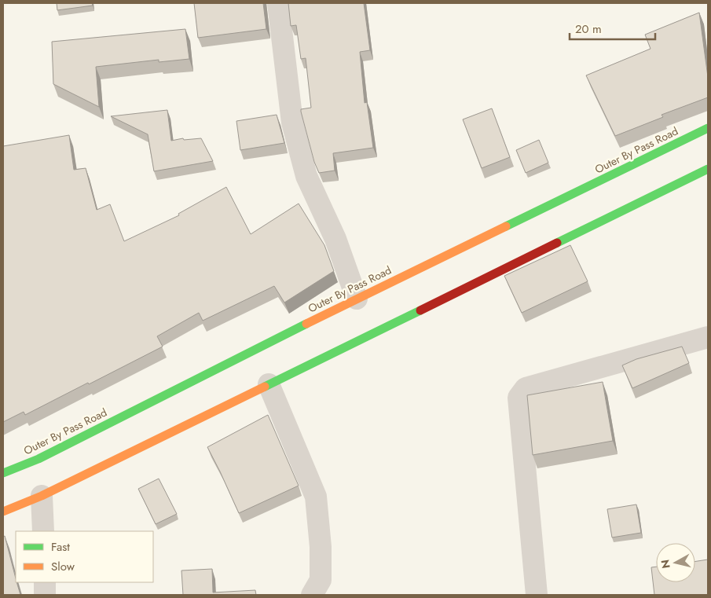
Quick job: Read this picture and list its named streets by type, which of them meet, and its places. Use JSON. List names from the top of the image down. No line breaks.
{"streets":{"main road":["Outer By Pass Road"]},"legend":["Fast","Slow"],"scale_bar":"20 m","north":"left"}
